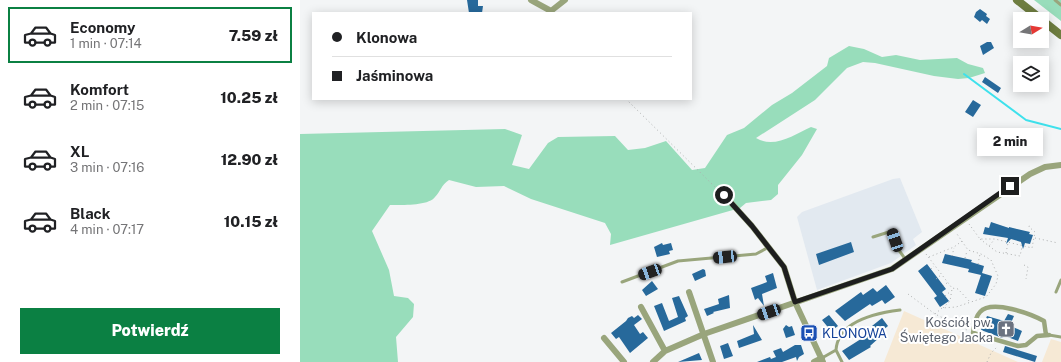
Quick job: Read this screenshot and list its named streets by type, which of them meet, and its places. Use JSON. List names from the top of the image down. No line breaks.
{"places":{"church":["Kościół pw. Świętego Jacka"],"bus stop":["KLONOWA"]},"north":"right","page":{"list":[{"name":"Economy","note":"1 min · 07:14","value":"7.59 zł"},{"name":"Komfort","note":"2 min · 07:15","value":"10.25 zł"},{"name":"XL","note":"3 min · 07:16","value":"12.90 zł"},{"name":"Black","note":"4 min · 07:17","value":"10.15 zł"}],"banner":["Klonowa","Jaśminowa"],"bubble":"2 min","buttons":"Potwierdź"}}
